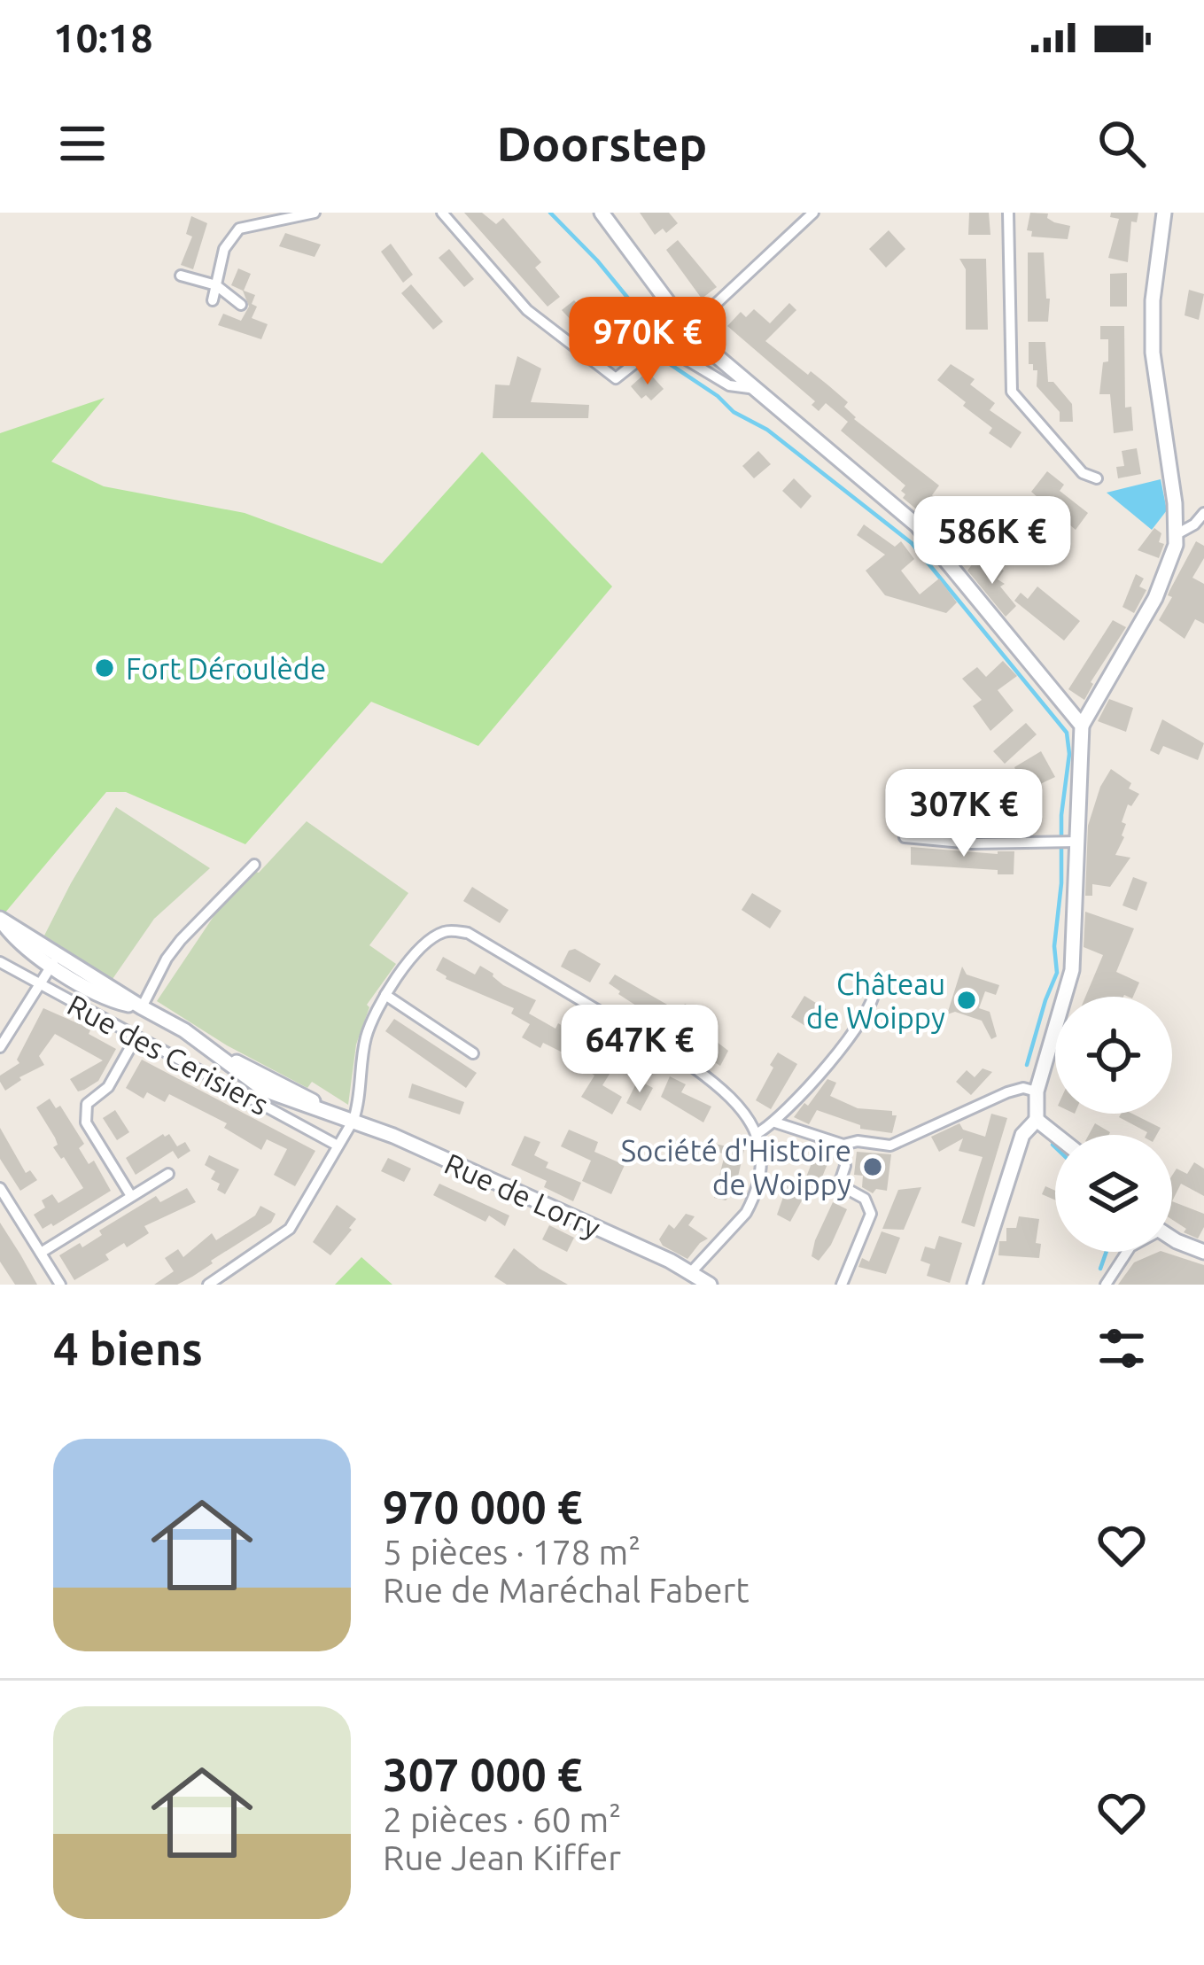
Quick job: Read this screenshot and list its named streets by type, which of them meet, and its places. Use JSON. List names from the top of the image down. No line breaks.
{"streets":{"street":["Rue des Cerisiers","Rue de Lorry"]},"places":["Fort Déroulède","Château de Woippy","Société d'Histoire de Woippy"],"page":{"status":"10:18","header":"Doorstep","price":["970K €","586K €","307K €","647K €"],"heading":"4 biens","list":[{"name":"970 000 €","note":"5 pièces · 178 m² · Rue de Maréchal Fabert"},{"name":"307 000 €","note":"2 pièces · 60 m² · Rue Jean Kiffer"}]}}
